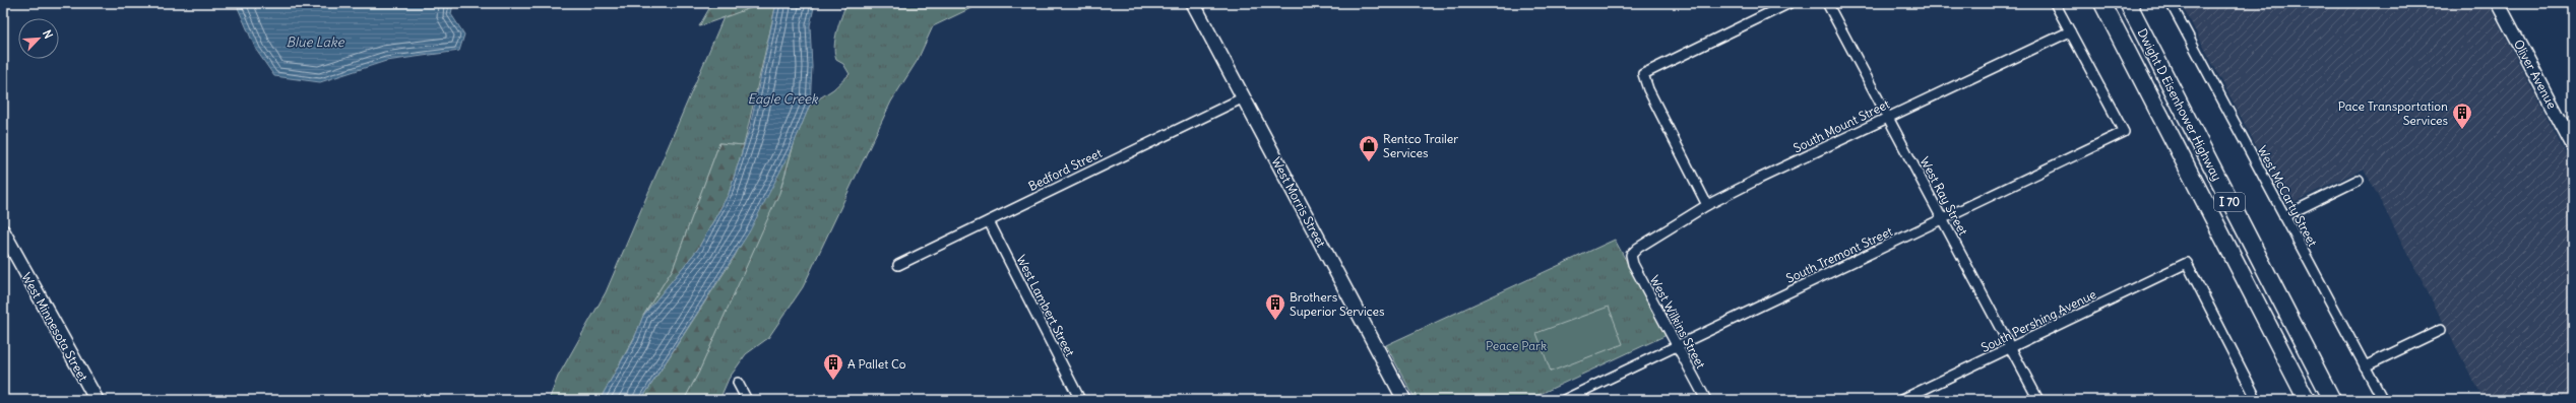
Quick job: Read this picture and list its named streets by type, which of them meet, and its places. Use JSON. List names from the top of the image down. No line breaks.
{"streets":{"highway":["Dwight D Eisenhower Highway","I 70"],"main road":["Oliver Avenue","West Morris Street","West Minnesota Street"],"street":["South Mount Street","Bedford Street","West Ray Street","West McCarty Street","South Tremont Street","West Lambert Street","South Pershing Avenue","West Wilkins Street"]},"crossings":[["South Mount Street","West Ray Street"],["South Mount Street","South Tremont Street"],["South Mount Street","West Wilkins Street"],["Bedford Street","West Morris Street"],["Bedford Street","West Lambert Street"],["West Ray Street","South Tremont Street"],["West Ray Street","South Pershing Avenue"],["South Tremont Street","West Wilkins Street"]],"water":["Blue Lake","Eagle Creek"],"parks":["Peace Park"],"places":{"building":["Pace Transportation Services","Brothers Superior Services","A Pallet Co"],"shop":["Rentco Trailer Services"]},"north":"top right"}
